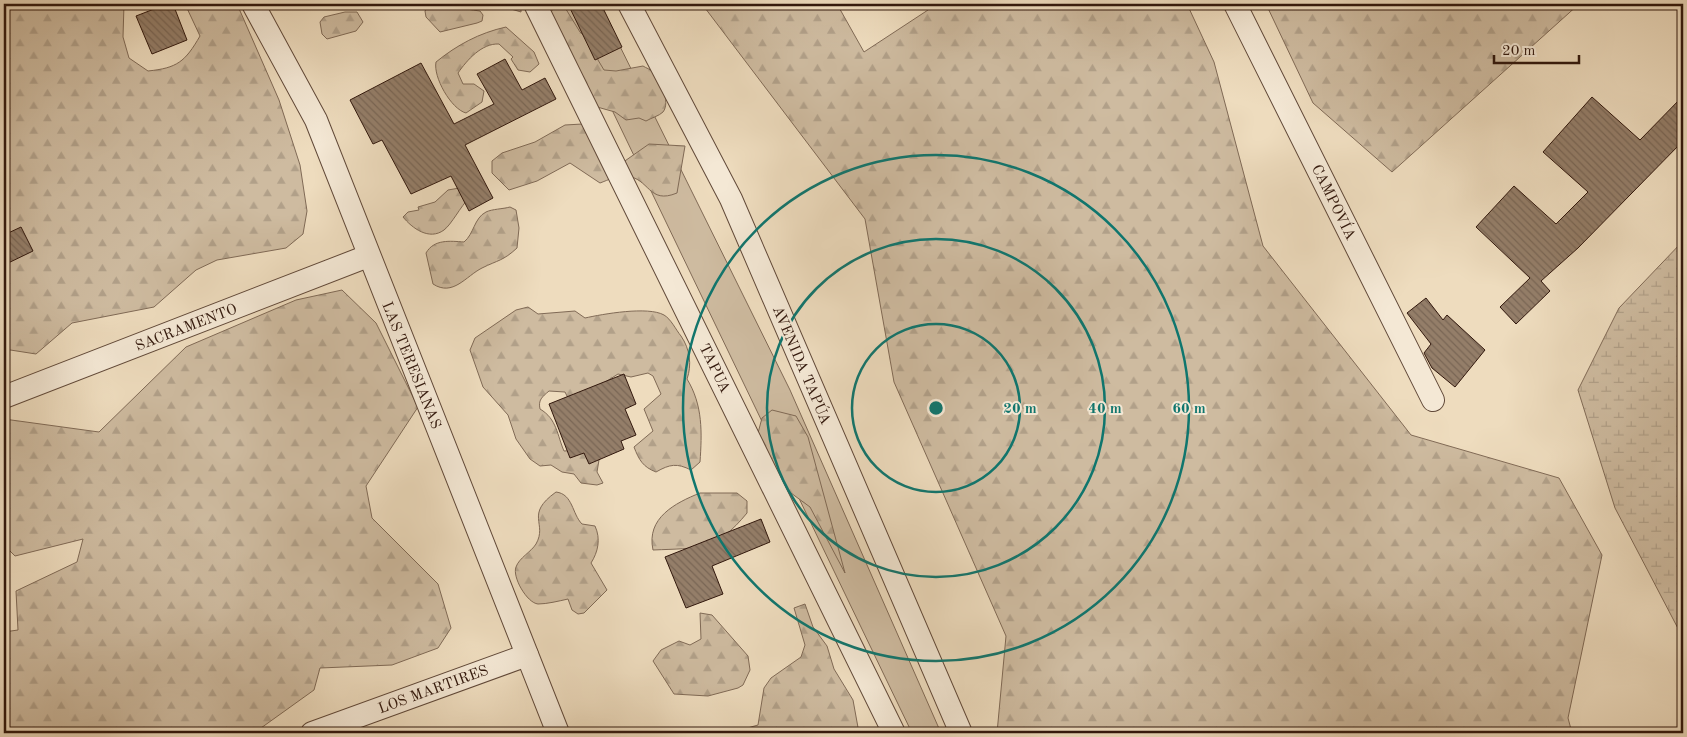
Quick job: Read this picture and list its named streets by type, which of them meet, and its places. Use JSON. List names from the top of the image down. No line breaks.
{"streets":{"street":["CAMPOVÍA","SACRAMENTO","LAS TERESIANAS","AVENIDA TAPÚA","TAPUA","LOS MARTIRES"]},"crossings":[["SACRAMENTO","LAS TERESIANAS"],["LAS TERESIANAS","LOS MARTIRES"]],"scale_bar":"20 m","rings":["20 m","40 m","60 m"]}
